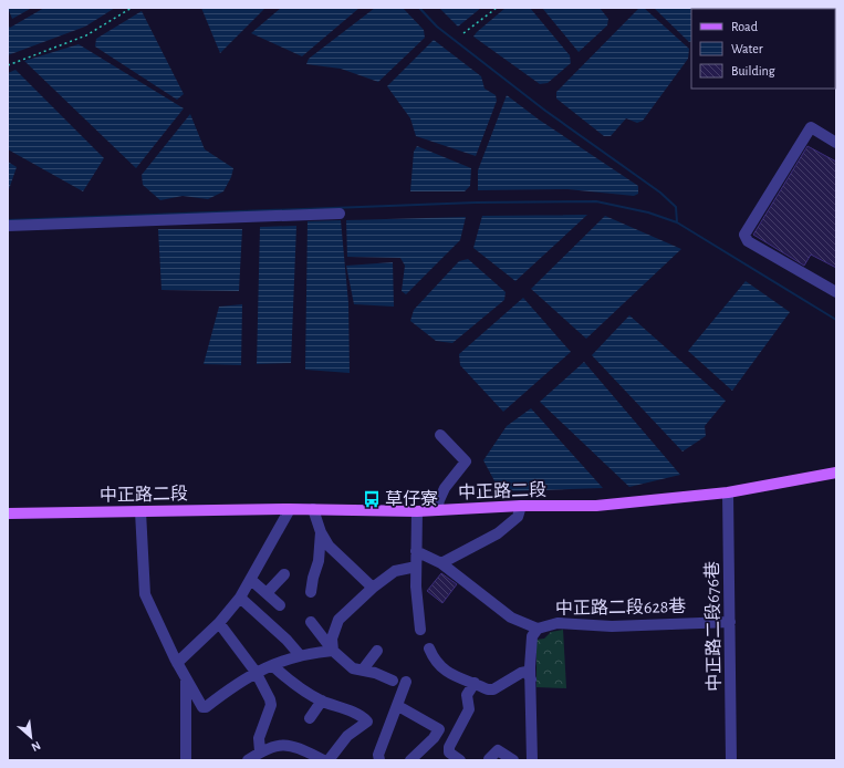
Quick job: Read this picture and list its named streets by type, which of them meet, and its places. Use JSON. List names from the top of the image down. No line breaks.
{"streets":{"main road":["中正路二段"],"street":["中正路二段628巷","中正路二段676巷"]},"crossings":[["中正路二段","中正路二段676巷"],["中正路二段628巷","中正路二段676巷"]],"places":{"bus stop":["草仔寮"]},"legend":["Road","Water","Building"],"north":"bottom right"}
